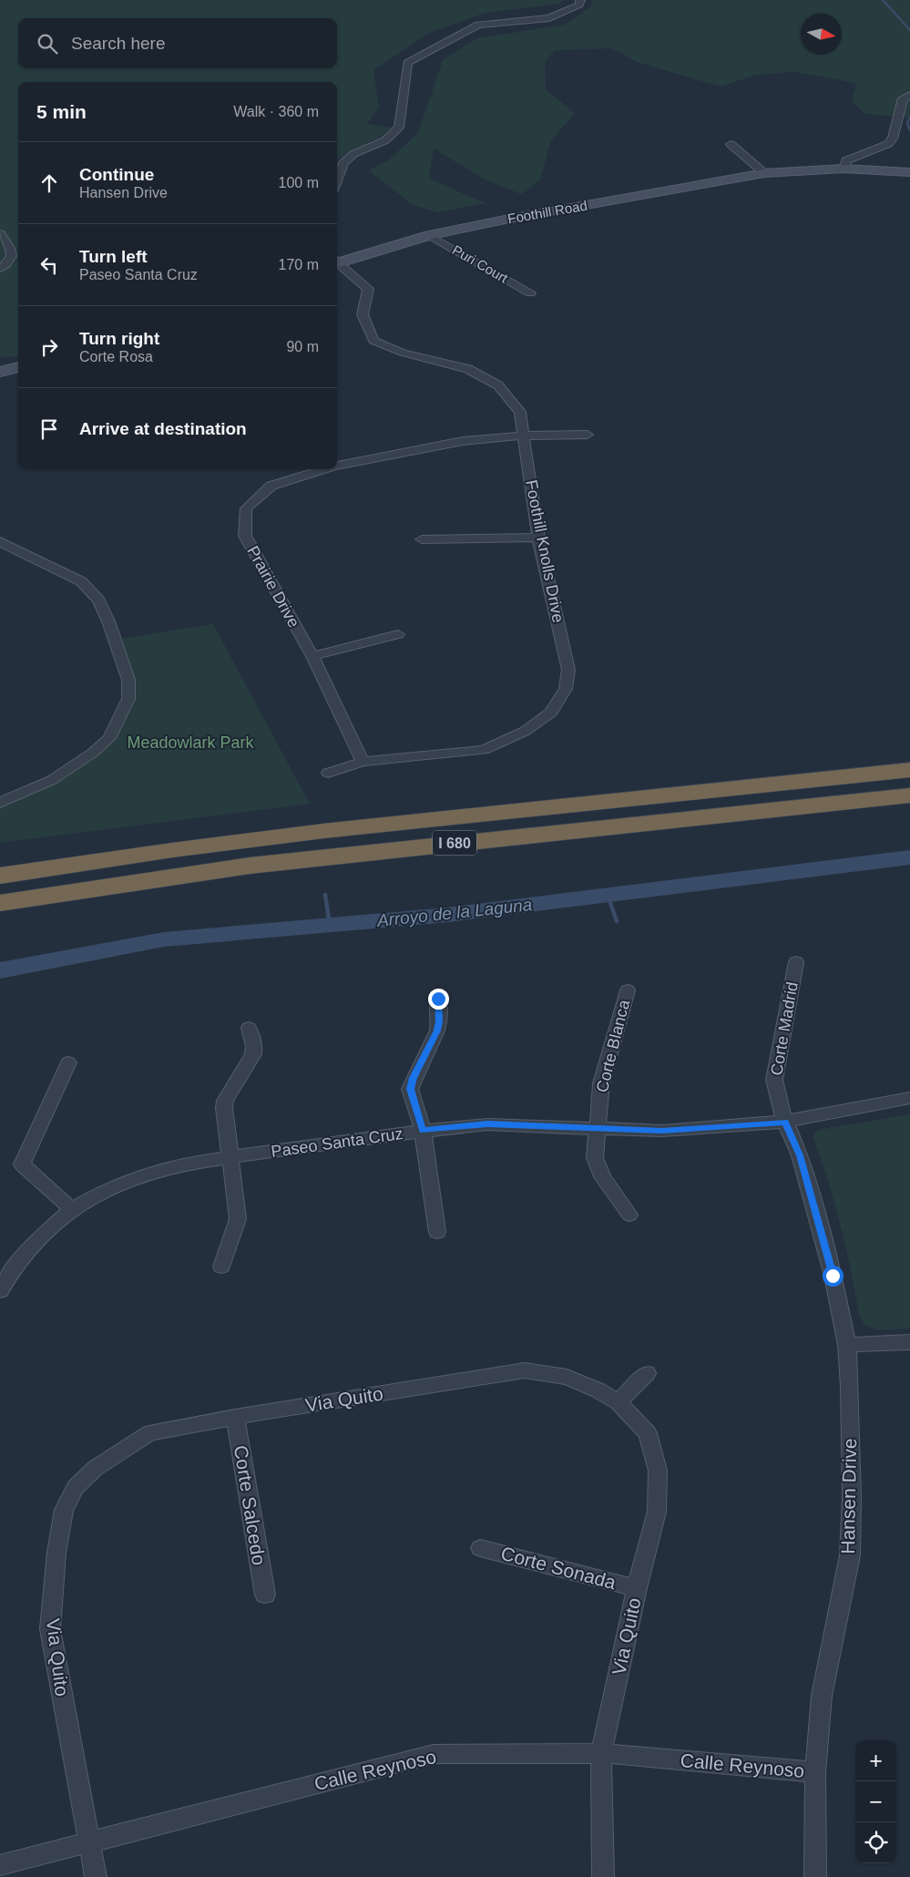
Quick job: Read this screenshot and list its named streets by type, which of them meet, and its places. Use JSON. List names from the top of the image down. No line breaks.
{"streets":{"highway":["I 680"],"main road":["Foothill Road"],"street":["Puri Court","Foothill Knolls Drive","Prairie Drive","Corte Madrid","Corte Blanca","Paseo Santa Cruz","Via Quito","Hansen Drive","Corte Salcedo","Corte Sonada","Calle Reynoso"]},"crossings":[["Foothill Road","Puri Court"],["Foothill Knolls Drive","Prairie Drive"],["Corte Madrid","Paseo Santa Cruz"],["Corte Madrid","Hansen Drive"],["Corte Blanca","Paseo Santa Cruz"],["Paseo Santa Cruz","Hansen Drive"],["Via Quito","Corte Salcedo"],["Via Quito","Corte Sonada"],["Via Quito","Calle Reynoso"],["Hansen Drive","Calle Reynoso"]],"water":["Arroyo de la Laguna"],"parks":["Meadowlark Park"],"north":"right","page":{"search":"Search here","heading":["5 min","Walk · 360 m"],"list":[["Continue","Hansen Drive","100 m"],["Turn left","Paseo Santa Cruz","170 m"],["Turn right","Corte Rosa","90 m"],"Arrive at destination"],"map_buttons":["+","−"]}}
